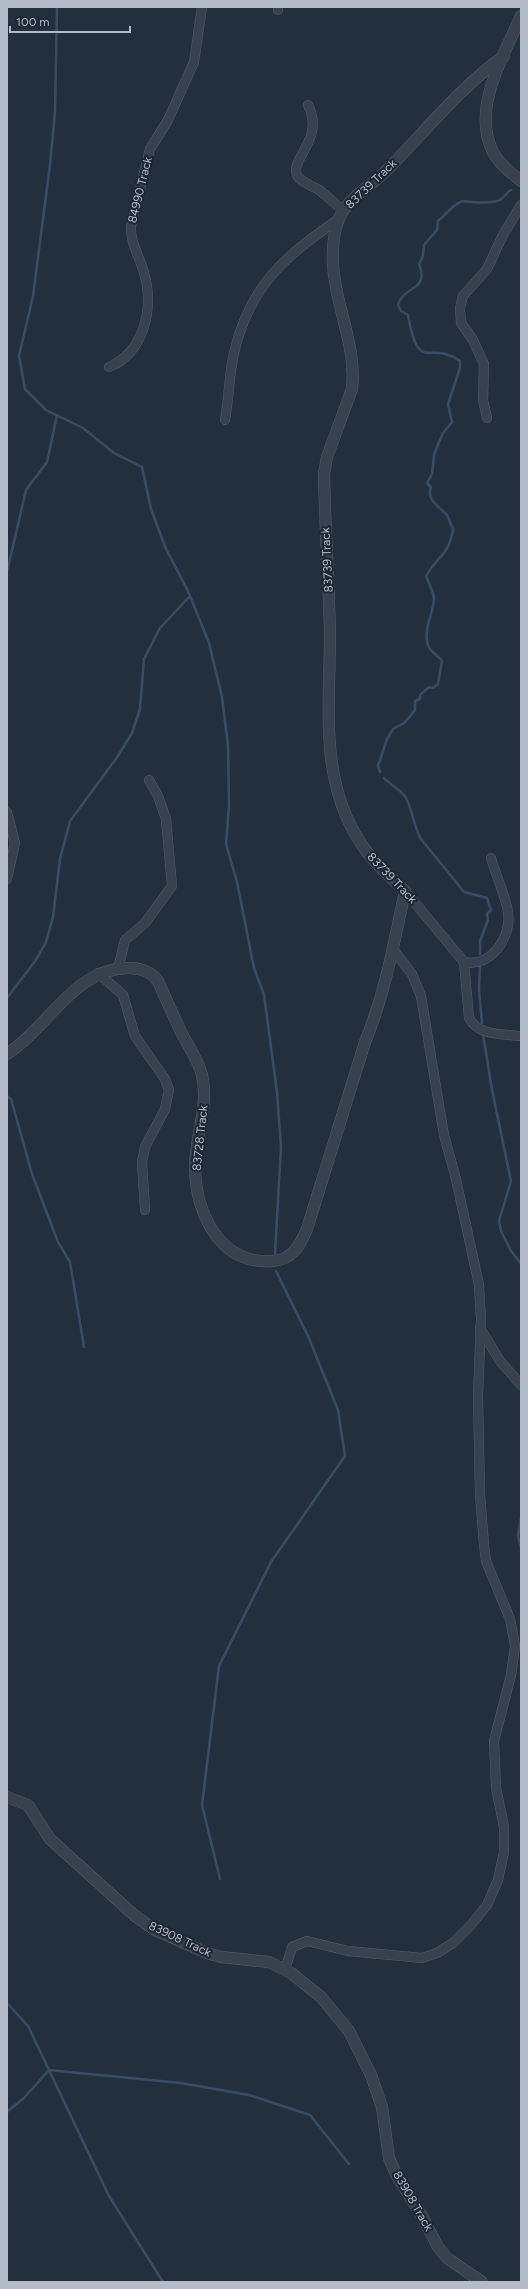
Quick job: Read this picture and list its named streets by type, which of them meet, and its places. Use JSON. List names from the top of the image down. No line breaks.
{"streets":{"street":["83739 Track","84990 Track","83728 Track","83908 Track"]},"crossings":[["83739 Track","83728 Track"]],"scale_bar":"100 m"}
